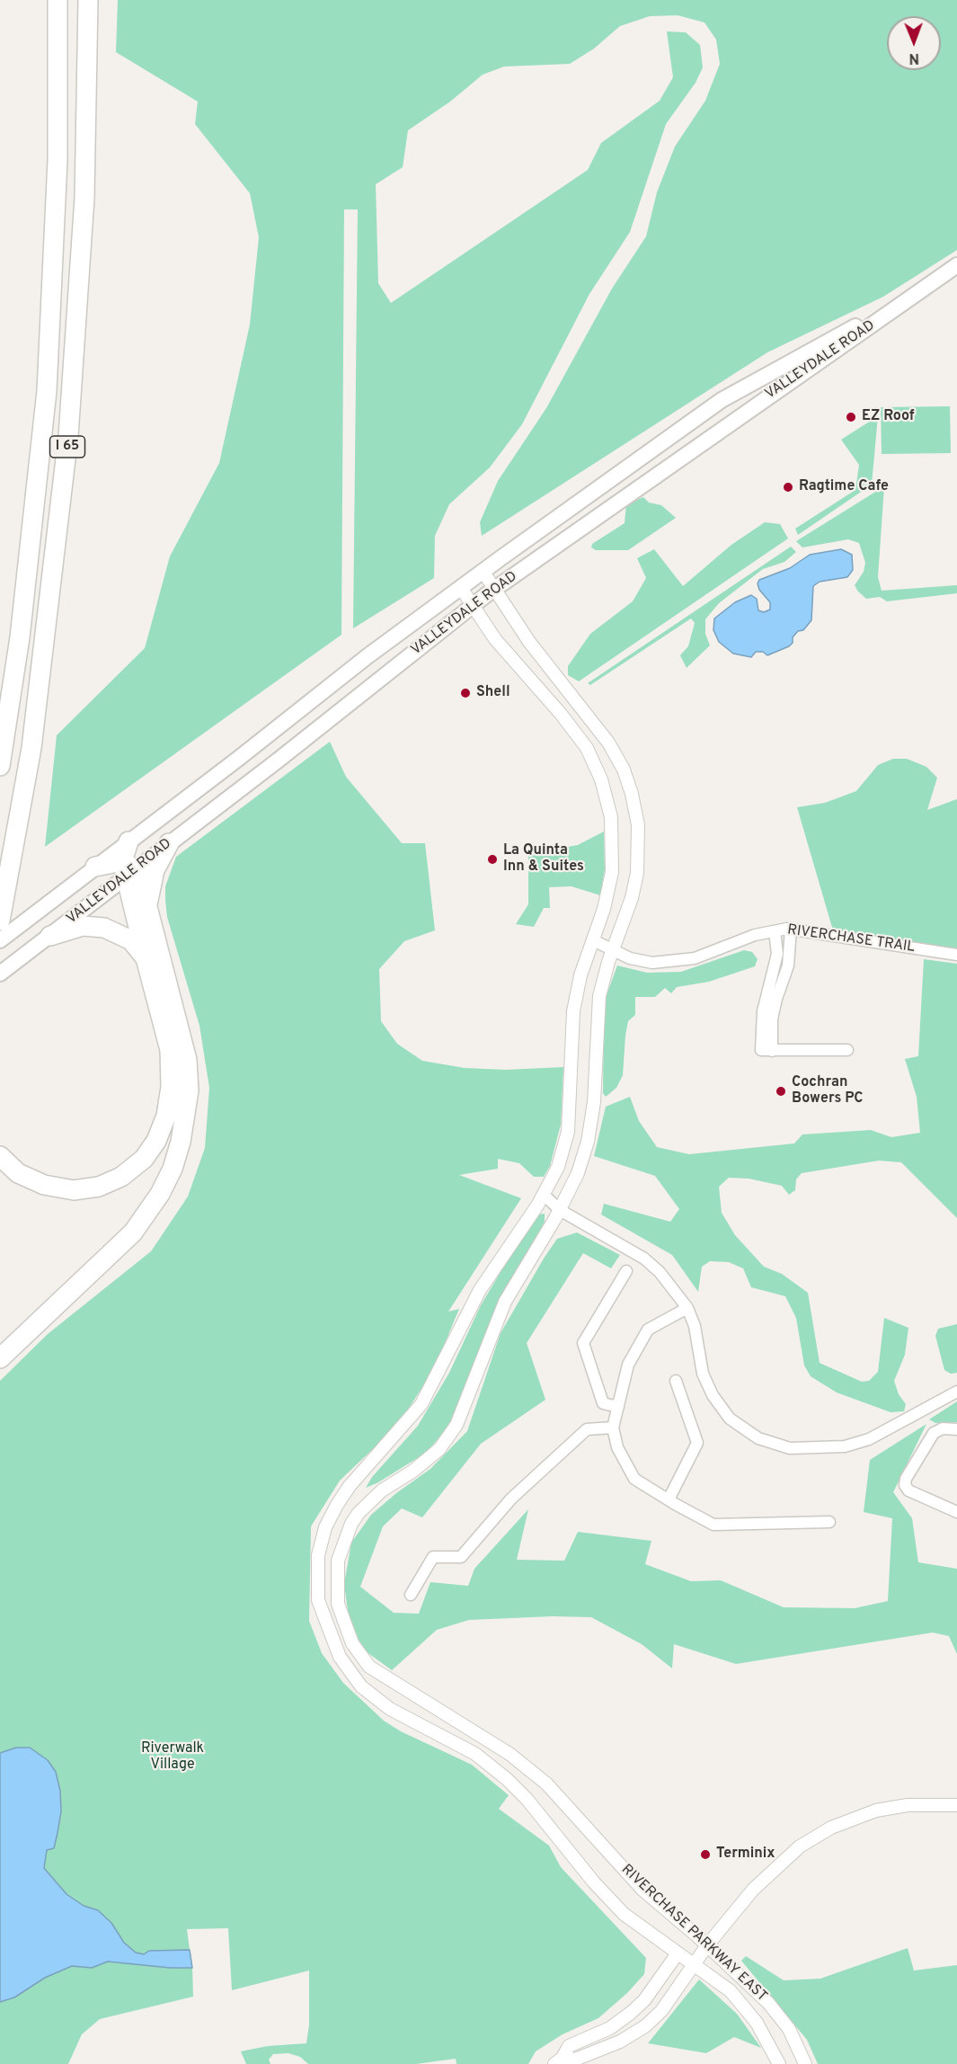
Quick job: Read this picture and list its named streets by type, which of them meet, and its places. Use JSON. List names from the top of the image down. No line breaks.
{"streets":{"highway":["I 65"],"main road":["VALLEYDALE ROAD"],"street":["RIVERCHASE TRAIL","RIVERCHASE PARKWAY EAST"]},"crossings":[["VALLEYDALE ROAD","RIVERCHASE PARKWAY EAST"],["RIVERCHASE TRAIL","RIVERCHASE PARKWAY EAST"]],"parks":["Riverwalk Village"],"places":["EZ Roof","Ragtime Cafe","Shell","La Quinta Inn & Suites","Cochran Bowers PC","Terminix"],"north":"bottom"}
